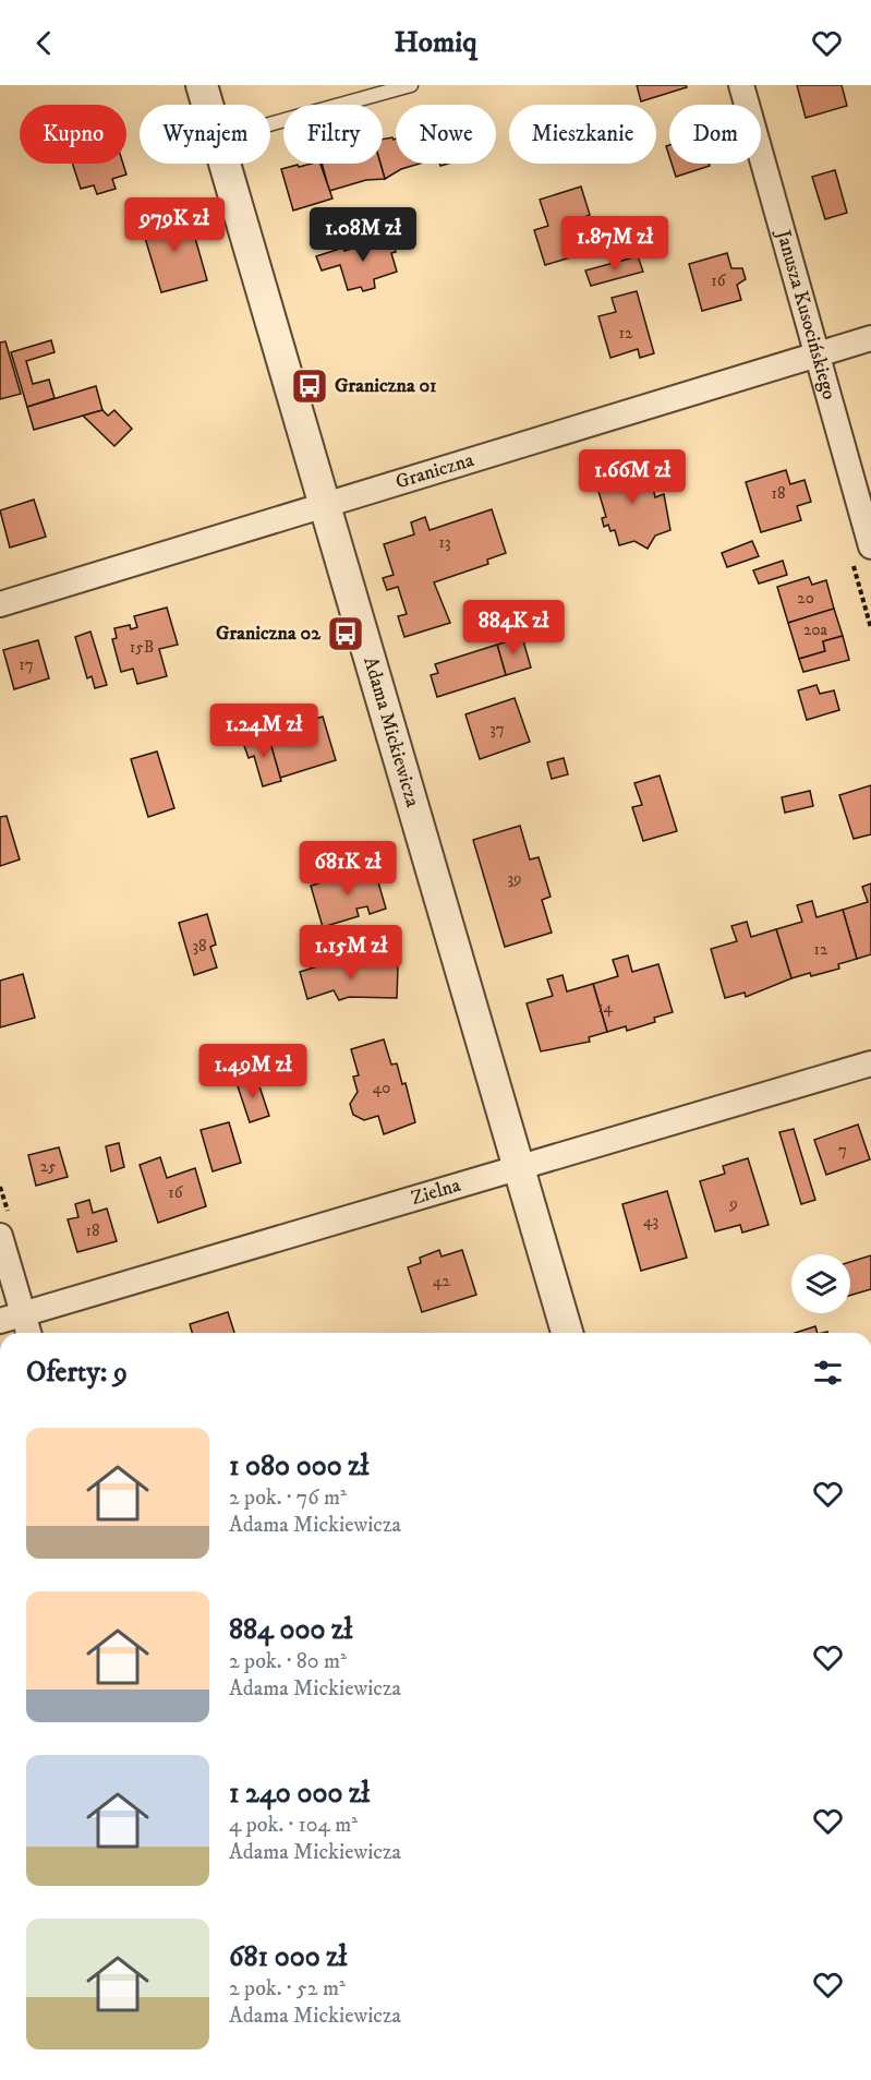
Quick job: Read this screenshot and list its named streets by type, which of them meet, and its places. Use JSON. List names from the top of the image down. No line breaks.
{"streets":{"street":["Janusza Kusocińskiego","Graniczna","Adama Mickiewicza","Zielna"]},"crossings":[["Janusza Kusocińskiego","Graniczna"],["Graniczna","Adama Mickiewicza"],["Adama Mickiewicza","Zielna"]],"places":{"bus stop":["Graniczna 01","Graniczna 02"]},"house_numbers":["16","12","18","13","20","20a","15B","17","37","39","38","12","14","40","7","25","16","9","43","18","42"],"page":{"header":"Homiq","chip":["Kupno","Wynajem","Filtry","Nowe","Mieszkanie","Dom"],"price":["979K zł","1.08M zł","1.87M zł","1.66M zł","884K zł","1.24M zł","681K zł","1.15M zł","1.49M zł"],"heading":"Oferty: 9","list":[{"name":"1 080 000 zł","note":"2 pok. · 76 m² · Adama Mickiewicza"},{"name":"884 000 zł","note":"2 pok. · 80 m² · Adama Mickiewicza"},{"name":"1 240 000 zł","note":"4 pok. · 104 m² · Adama Mickiewicza"},{"name":"681 000 zł","note":"2 pok. · 52 m² · Adama Mickiewicza"}]}}
